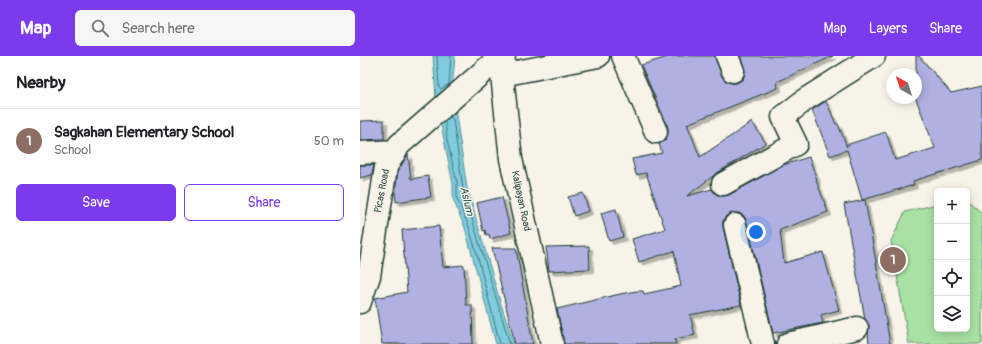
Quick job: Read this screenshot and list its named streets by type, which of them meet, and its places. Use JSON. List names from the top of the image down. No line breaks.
{"streets":{"street":["Picas Road","Kalipayan Road"]},"crossings":[["Picas Road","Kalipayan Road"]],"water":["Aslum"],"north":"top left","page":{"header":"Map","search":"Search here","nav":["Map","Layers","Share"],"heading":"Nearby","list":[{"mark":"1","name":"Sagkahan Elementary School","note":"School","value":"50 m"}],"buttons":["Save","Share"],"map_buttons":["+","−"],"pins":"1"}}
